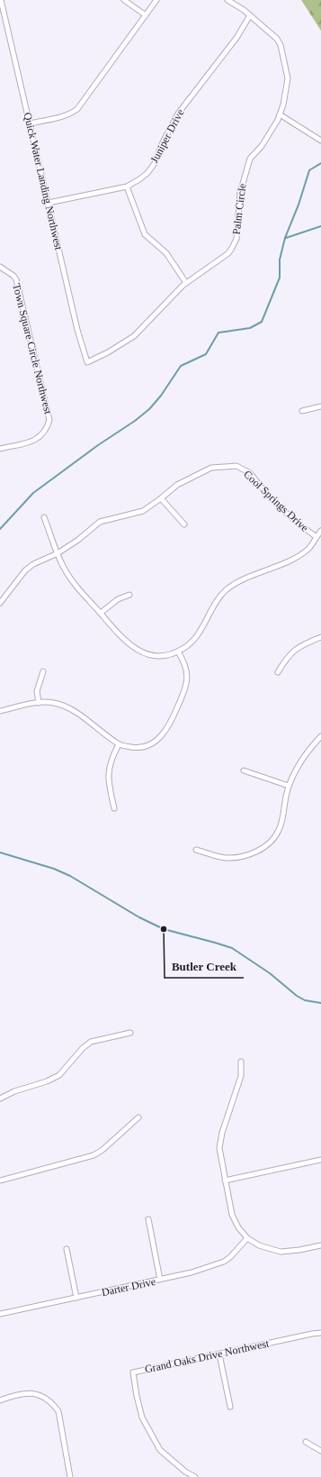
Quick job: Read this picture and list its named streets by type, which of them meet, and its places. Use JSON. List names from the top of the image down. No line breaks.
{"streets":{"street":["Juniper Drive","Quick Water Landing Northwest","Palm Circle","Town Square Circle Northwest","Cool Springs Drive","Darter Drive","Grand Oaks Drive Northwest"]},"crossings":[["Juniper Drive","Quick Water Landing Northwest"],["Juniper Drive","Palm Circle"],["Quick Water Landing Northwest","Palm Circle"]],"places":["Butler Creek"]}
